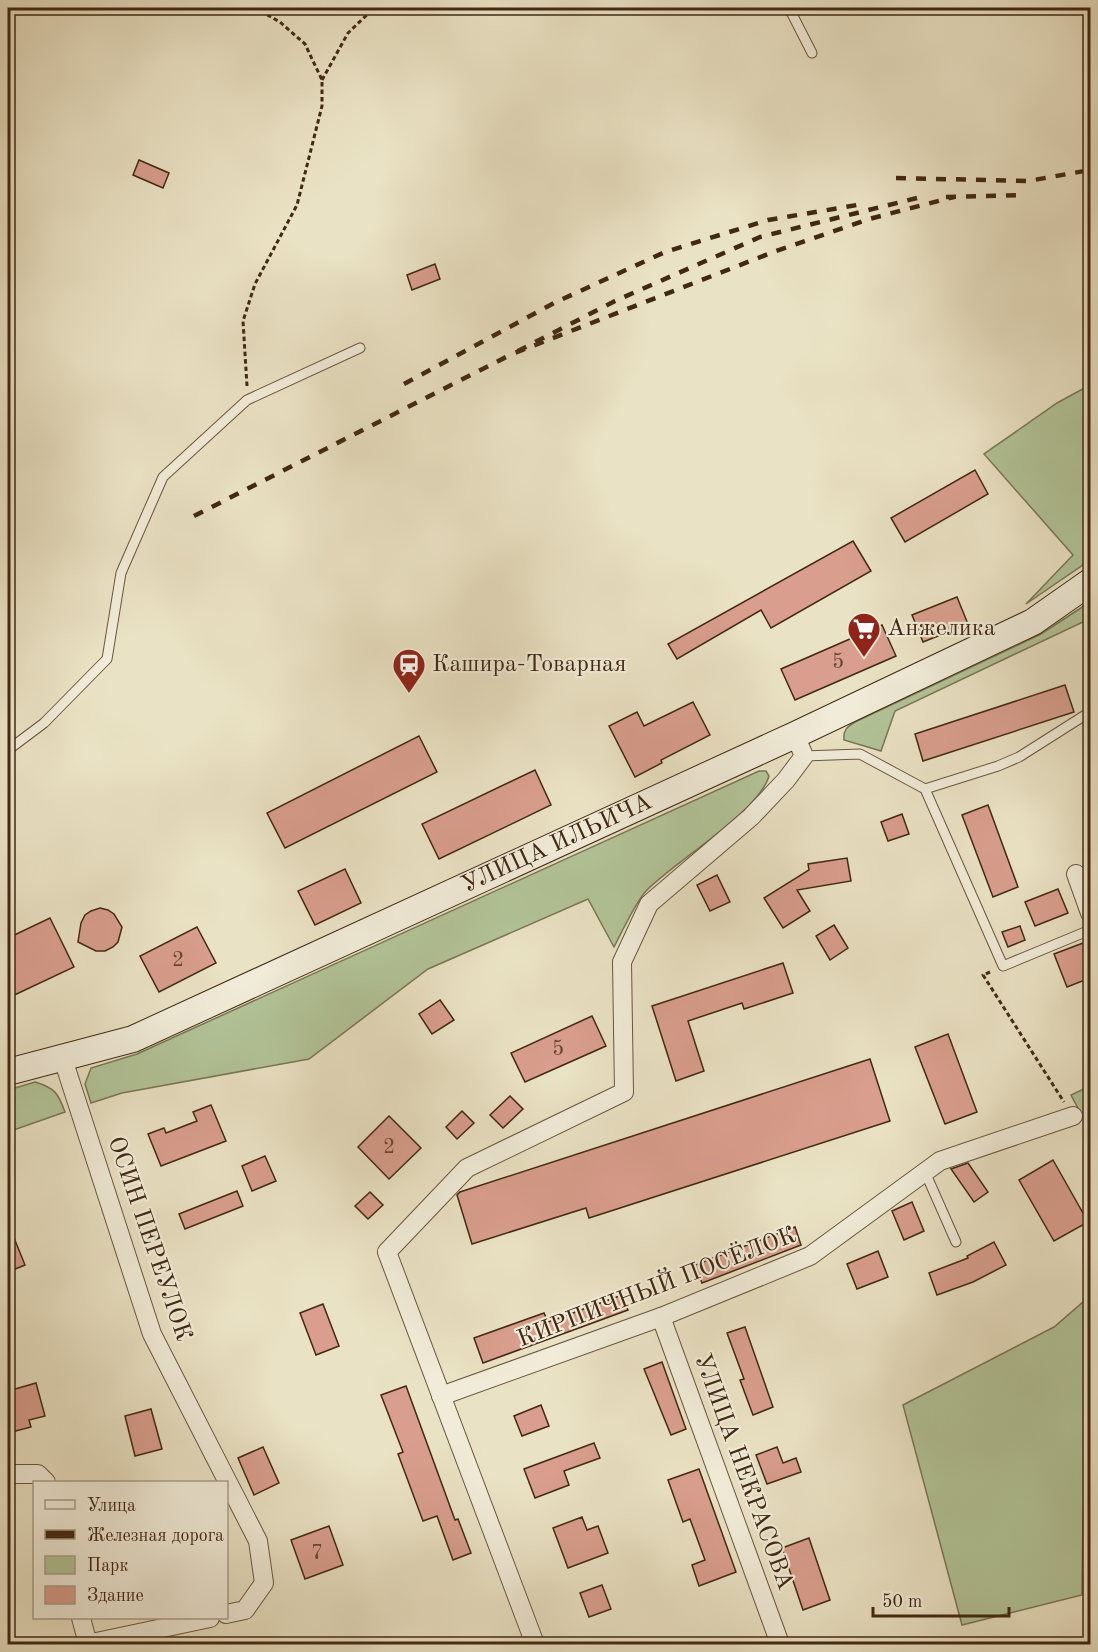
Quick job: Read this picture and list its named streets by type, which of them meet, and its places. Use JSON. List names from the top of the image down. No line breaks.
{"streets":{"street":["УЛИЦА ИЛЬИЧА","ОСИН ПЕРЕУЛОК","КИРПИЧНЫЙ ПОСЁЛОК","УЛИЦА НЕКРАСОВА"]},"crossings":[["УЛИЦА ИЛЬИЧА","ОСИН ПЕРЕУЛОК"],["КИРПИЧНЫЙ ПОСЁЛОК","УЛИЦА НЕКРАСОВА"]],"places":{"supermarket":["Анжелика"],"station":["Кашира-Товарная"]},"house_numbers":["5","2","5","2","7"],"legend":["Улица","Железная дорога","Парк","Здание"],"scale_bar":"50 m"}
